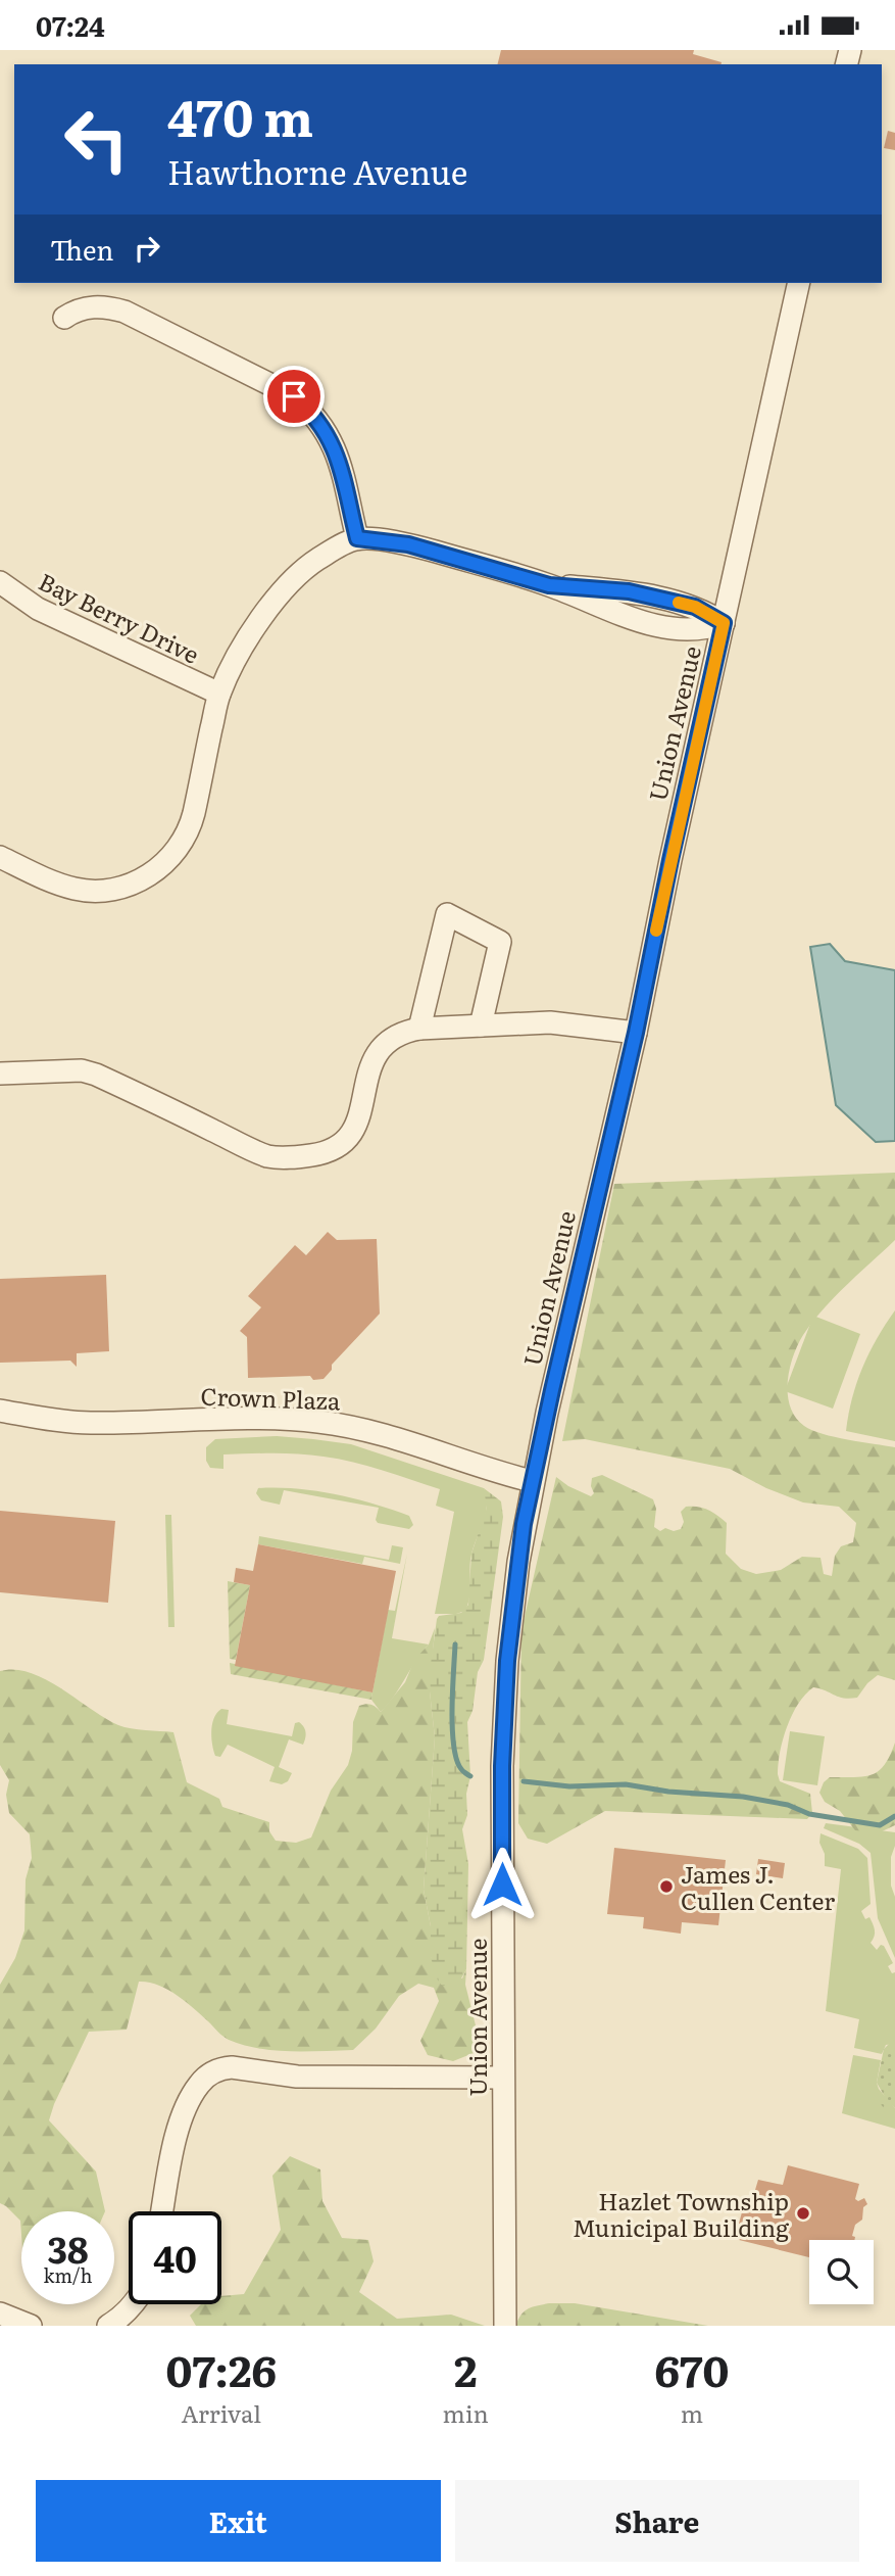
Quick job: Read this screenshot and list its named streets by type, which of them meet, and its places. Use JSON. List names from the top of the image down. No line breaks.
{"streets":{"street":["Bay Berry Drive","Union Avenue","Crown Plaza"]},"crossings":[["Union Avenue","Crown Plaza"]],"places":["James J. Cullen Center","Hazlet Township Municipal Building"],"page":{"status":"07:24","turn":["470 m","Hawthorne Avenue"],"then":"Then","speed":"38 km/h","limit":"40","eta":["07:26","Arrival","2","min","670","m"],"buttons":["Exit","Share"]}}
